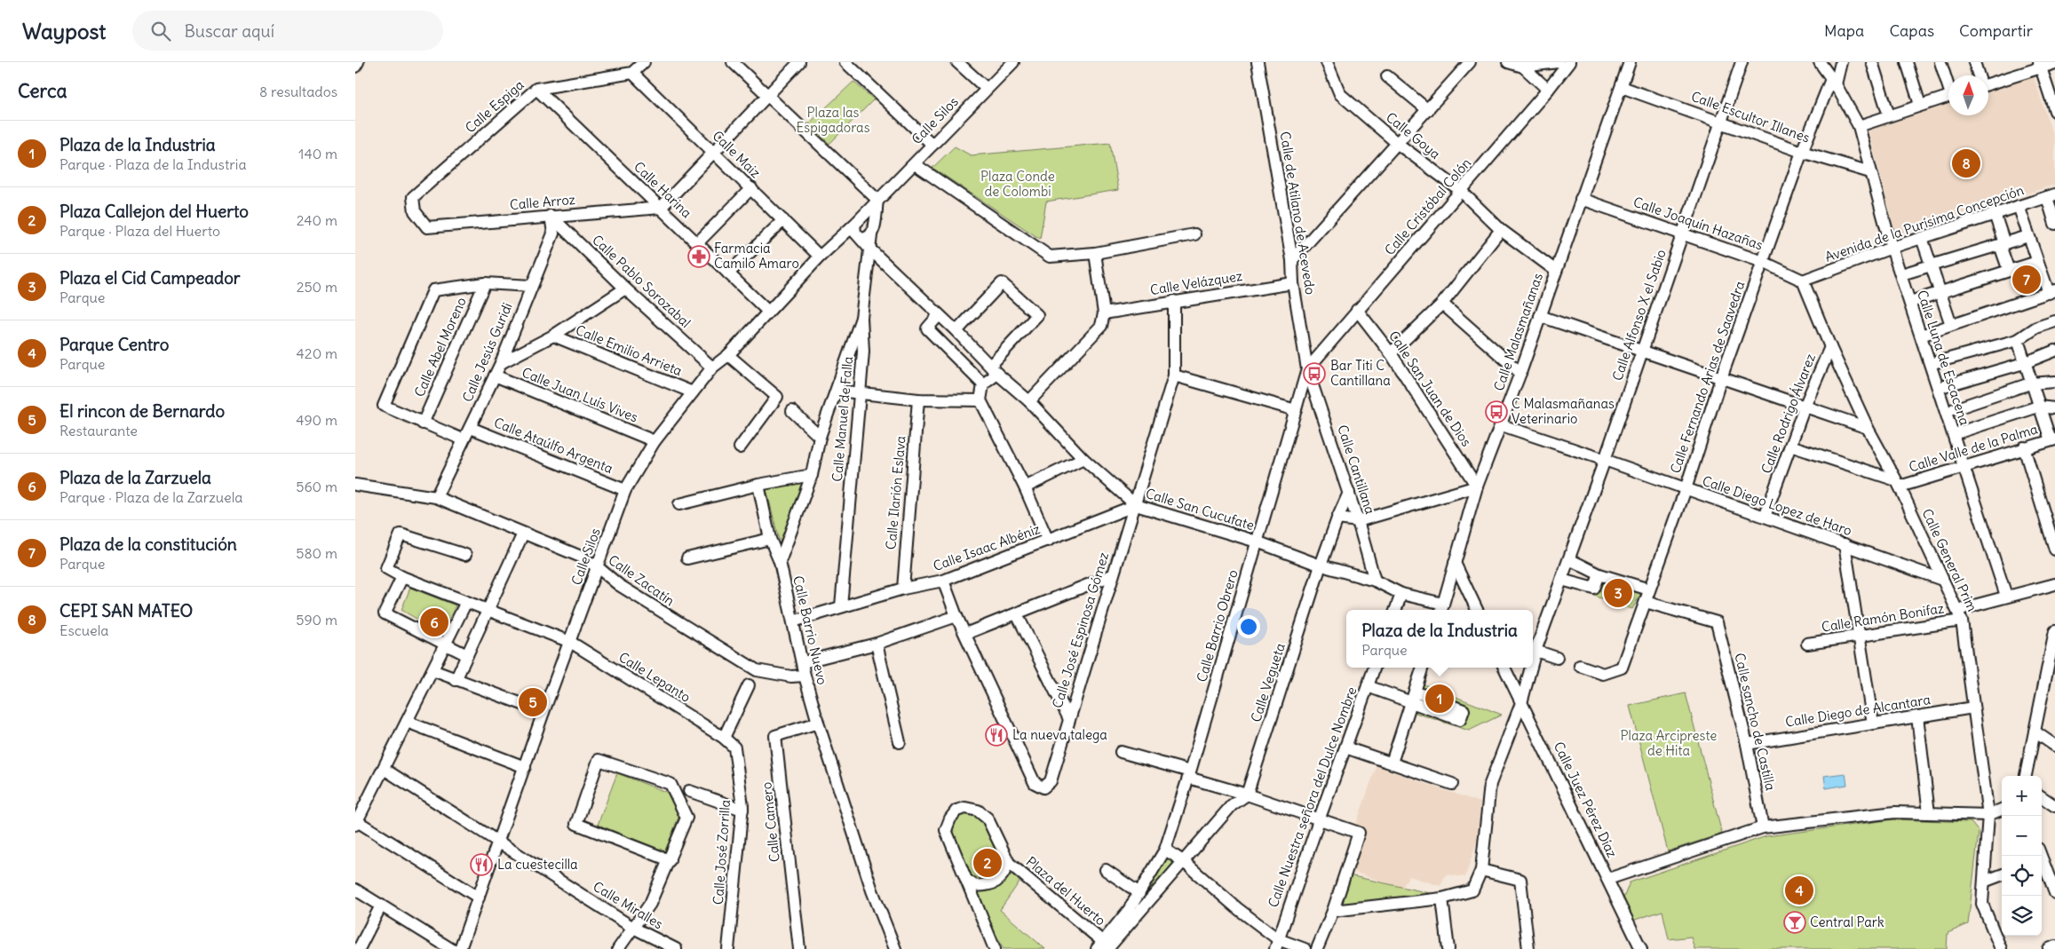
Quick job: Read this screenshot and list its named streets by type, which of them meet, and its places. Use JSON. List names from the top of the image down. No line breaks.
{"streets":{"street":["Calle Espiga","Calle Escultor Illanes","Calle Silos","Calle Goya","Calle Maiz","Calle Harina","Calle Arroz","Calle Cristóbal Colón","Calle de Atilano de Acevedo","Calle Joaquín Hazañas","Avenida de la Purísima Concepción","Calle Pablo Sorozabal","Calle Velázquez","Calle Alfonso X el Sabio","Calle Malasmañanas","Calle Abel Moreno","Calle Emilio Arrieta","Calle Jesús Guridi","Calle Luna de Escacena","Calle Fernando Arias de Saavedra","Calle San Juan de Dios","Calle Juan Luís Vives","Calle Rodrigo Álvarez","Calle Manuel de Falla","Calle Ataúlfo Argenta","Calle Valle de la Palma","Calle Cantillana","Calle Ilarión Eslava","Calle Diego Lopez de Haro","Calle San Cucufate","Calle Isaac Albéniz","Calle General Prim","Calle Zacatín","Calle Ramón Bonifaz","Calle Barrio Obrero","Calle Barrio Nuevo","Calle José Espinosa Gómez","Calle Lepanto","Calle Vegueta","Calle Diego de Alcantara","Calle sancho de Castilla","Calle Nuestra señora del Dulce Nombre","Calle Juez Pérez Díaz","Calle Camero","Calle José Zorrilla","Plaza del Huerto","Calle Miralles"]},"crossings":[["Calle Espiga","Calle Maiz"],["Calle Espiga","Calle Harina"],["Calle Espiga","Calle Arroz"],["Calle Escultor Illanes","Calle Alfonso X el Sabio"],["Calle Escultor Illanes","Calle Malasmañanas"],["Calle Escultor Illanes","Calle Luna de Escacena"],["Calle Escultor Illanes","Calle Fernando Arias de Saavedra"],["Calle Silos","Calle Maiz"],["Calle Silos","Calle Harina"],["Calle Silos","Calle Pablo Sorozabal"],["Calle Silos","Calle Emilio Arrieta"],["Calle Silos","Calle Juan Luís Vives"],["Calle Silos","Calle Ataúlfo Argenta"],["Calle Silos","Calle Zacatín"],["Calle Silos","Calle Lepanto"],["Calle Silos","Calle Miralles"],["Calle Goya","Calle Cristóbal Colón"],["Calle Goya","Calle Malasmañanas"],["Calle Harina","Calle Arroz"],["Calle Arroz","Calle Pablo Sorozabal"],["Calle Arroz","Calle Jesús Guridi"],["Calle Cristóbal Colón","Calle de Atilano de Acevedo"],["Calle Cristóbal Colón","Calle San Juan de Dios"],["Calle Cristóbal Colón","Calle Cantillana"],["Calle Cristóbal Colón","Calle Barrio Obrero"],["Calle de Atilano de Acevedo","Calle Velázquez"],["Calle de Atilano de Acevedo","Calle Cantillana"],["Calle de Atilano de Acevedo","Calle Barrio Obrero"],["Calle Joaquín Hazañas","Avenida de la Purísima Concepción"],["Calle Joaquín Hazañas","Calle Alfonso X el Sabio"],["Calle Joaquín Hazañas","Calle Malasmañanas"],["Calle Joaquín Hazañas","Calle Fernando Arias de Saavedra"],["Calle Joaquín Hazañas","Calle General Prim"],["Avenida de la Purísima Concepción","Calle Luna de Escacena"],["Avenida de la Purísima Concepción","Calle General Prim"],["Calle Pablo Sorozabal","Calle Jesús Guridi"],["Calle Velázquez","Calle José Espinosa Gómez"],["Calle Alfonso X el Sabio","Calle Diego Lopez de Haro"],["Calle Alfonso X el Sabio","Calle Juez Pérez Díaz"],["Calle Malasmañanas","Calle San Juan de Dios"],["Calle Malasmañanas","Calle Diego Lopez de Haro"],["Calle Malasmañanas","Calle San Cucufate"],["Calle Jesús Guridi","Calle Juan Luís Vives"],["Calle Jesús Guridi","Calle Ataúlfo Argenta"],["Calle Jesús Guridi","Calle Zacatín"],["Calle Luna de Escacena","Calle Fernando Arias de Saavedra"],["Calle Luna de Escacena","Calle Valle de la Palma"],["Calle Luna de Escacena","Calle Ramón Bonifaz"],["Calle Fernando Arias de Saavedra","Calle Diego Lopez de Haro"],["Calle Fernando Arias de Saavedra","Calle sancho de Castilla"],["Calle Rodrigo Álvarez","Calle Diego Lopez de Haro"],["Calle Rodrigo Álvarez","Calle General Prim"],["Calle Manuel de Falla","Calle Isaac Albéniz"],["Calle Manuel de Falla","Calle Barrio Nuevo"],["Calle Valle de la Palma","Calle General Prim"],["Calle Cantillana","Calle San Cucufate"],["Calle Cantillana","Calle Barrio Obrero"],["Calle Cantillana","Calle Vegueta"],["Calle Ilarión Eslava","Calle Isaac Albéniz"],["Calle Diego Lopez de Haro","Calle General Prim"],["Calle San Cucufate","Calle Isaac Albéniz"],["Calle San Cucufate","Calle Barrio Obrero"],["Calle San Cucufate","Calle José Espinosa Gómez"],["Calle San Cucufate","Calle Vegueta"],["Calle Isaac Albéniz","Calle Barrio Nuevo"],["Calle Isaac Albéniz","Calle José Espinosa Gómez"],["Calle General Prim","Calle Ramón Bonifaz"],["Calle General Prim","Calle Diego de Alcantara"],["Calle Zacatín","Calle Barrio Nuevo"],["Calle Barrio Obrero","Plaza del Huerto"],["Calle Barrio Nuevo","Calle Camero"],["Calle Lepanto","Calle José Zorrilla"],["Calle Diego de Alcantara","Calle sancho de Castilla"]],"parks":["Plaza las Espigadoras","Plaza Conde de Colombi","Plaza Arcipreste de Hita"],"places":{"pharmacy":["Farmacia Camilo Amaro"],"bus stop":["Bar Titi C Cantillana","C Malasmañanas Veterinario"],"restaurant":["La nueva talega","La cuestecilla"],"bar":["Central Park"]},"north":"top","page":{"header":"Waypost","search":"Buscar aquí","nav":["Mapa","Capas","Compartir"],"heading":["Cerca","8 resultados"],"list":[{"mark":"1","name":"Plaza de la Industria","note":"Parque · Plaza de la Industria","value":"140 m"},{"mark":"2","name":"Plaza Callejon del Huerto","note":"Parque · Plaza del Huerto","value":"240 m"},{"mark":"3","name":"Plaza el Cid Campeador","note":"Parque","value":"250 m"},{"mark":"4","name":"Parque Centro","note":"Parque","value":"420 m"},{"mark":"5","name":"El rincon de Bernardo","note":"Restaurante","value":"490 m"},{"mark":"6","name":"Plaza de la Zarzuela","note":"Parque · Plaza de la Zarzuela","value":"560 m"},{"mark":"7","name":"Plaza de la constitución","note":"Parque","value":"580 m"},{"mark":"8","name":"CEPI SAN MATEO","note":"Escuela","value":"590 m"}],"pins":["8","7","3","6","1","5","2","4"],"popup":["Plaza de la Industria","Parque"],"map_buttons":["+","−"]}}
